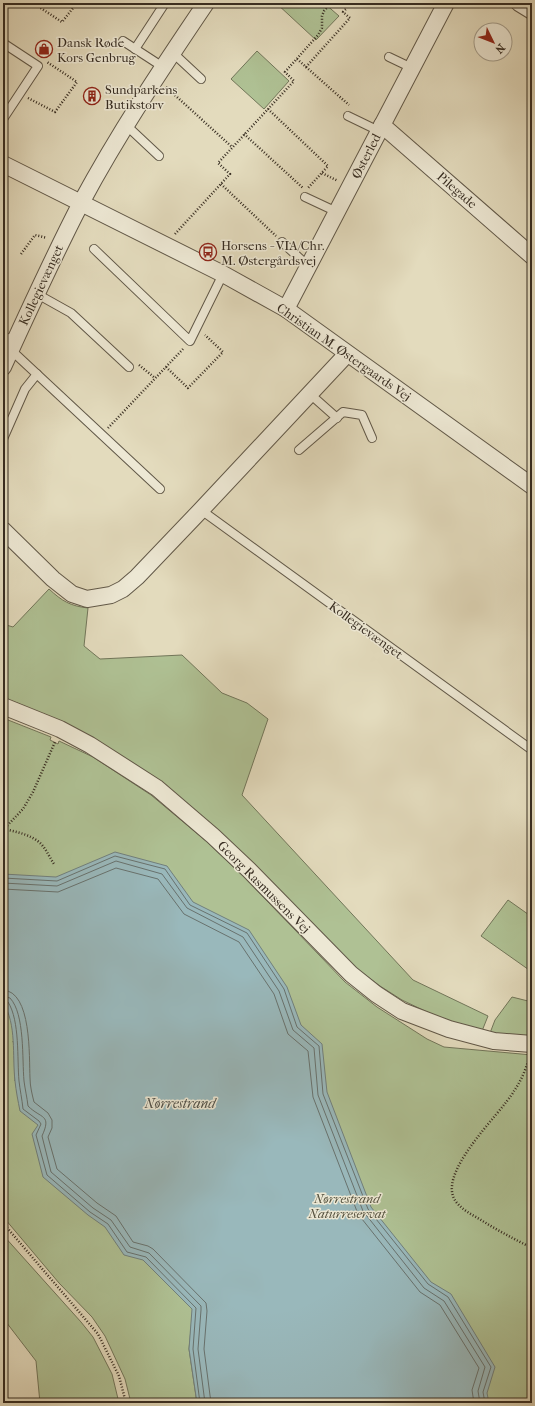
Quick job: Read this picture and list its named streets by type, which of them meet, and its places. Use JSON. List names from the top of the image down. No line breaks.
{"streets":{"street":["Østerled","Pilegade","Kollegievænget","Christian M. Østergaards Vej","Georg Rasmussens Vej"]},"crossings":[["Østerled","Pilegade"],["Østerled","Christian M. Østergaards Vej"],["Kollegievænget","Christian M. Østergaards Vej"]],"water":["Nørrestrand"],"parks":["Nørrestrand Naturreservat"],"places":{"shop":["Dansk Røde Kors Genbrug"],"building":["Sundparkens Butikstorv"],"bus stop":["Horsens - VIA/Chr. M. Østergårdsvej"]},"north":"bottom right"}
